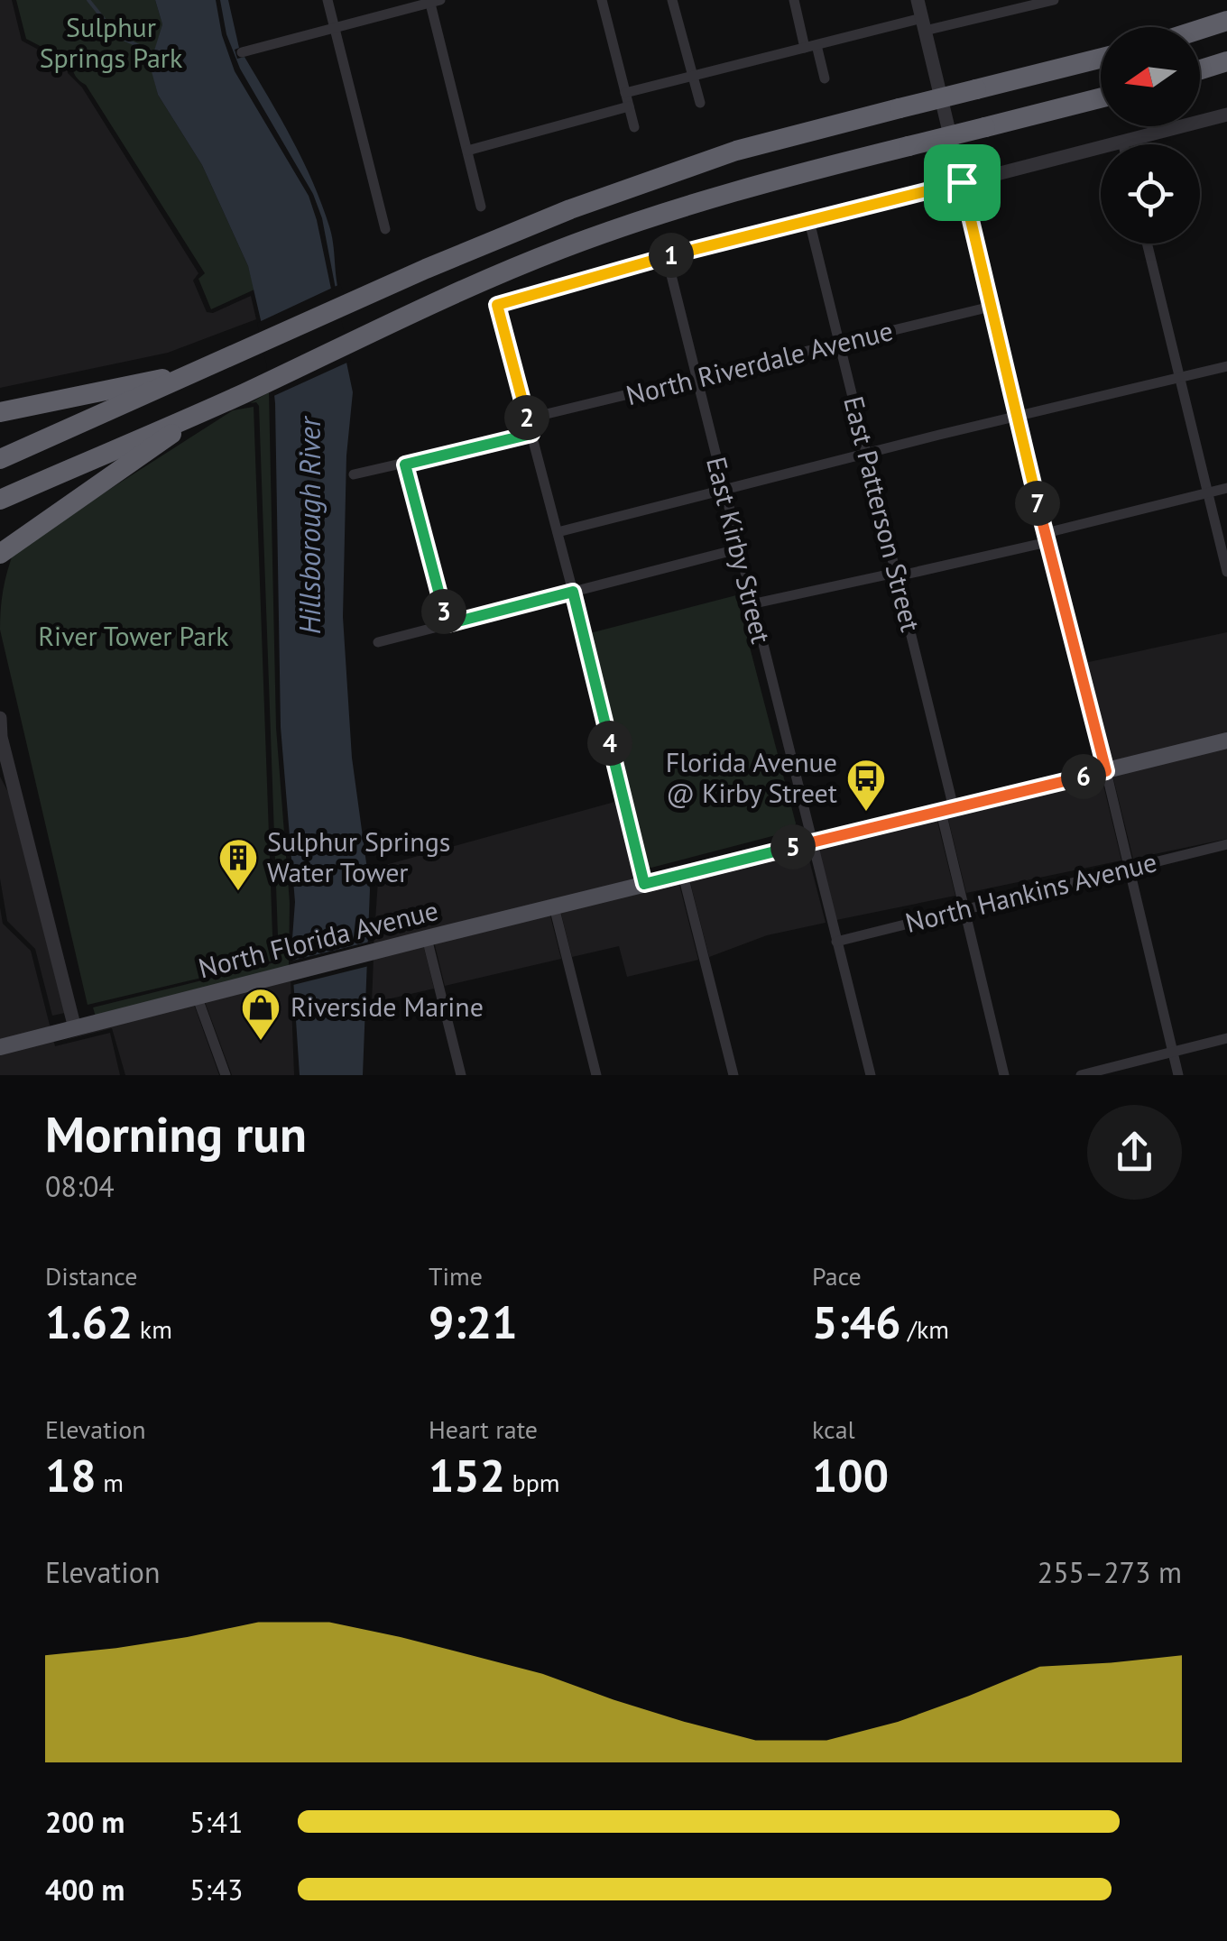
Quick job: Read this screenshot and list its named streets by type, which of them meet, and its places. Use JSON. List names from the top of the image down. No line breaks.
{"streets":{"main road":["North Florida Avenue"],"street":["North Riverdale Avenue","East Patterson Street","East Kirby Street","North Hankins Avenue"]},"crossings":[["North Riverdale Avenue","East Patterson Street"],["North Riverdale Avenue","East Kirby Street"],["East Patterson Street","North Hankins Avenue"],["East Patterson Street","North Florida Avenue"],["East Kirby Street","North Hankins Avenue"],["East Kirby Street","North Florida Avenue"]],"water":["Hillsborough River"],"parks":["Sulphur Springs Park","River Tower Park"],"places":{"bus stop":["Florida Avenue @ Kirby Street"],"building":["Sulphur Springs Water Tower"],"shop":["Riverside Marine"]},"north":"left","page":{"pins":["1","2","7","3","4","6","5"],"heading":["Morning run","08:04"],"stats":[["Distance","1.62 km"],["Time","9:21"],["Pace","5:46 /km"],["Elevation","18 m"],["Heart rate","152 bpm"],["kcal","100"]],"chart":["Elevation","255–273 m"],"list":[{"name":"200 m","note":"5:41"},{"name":"400 m","note":"5:43"}]}}
